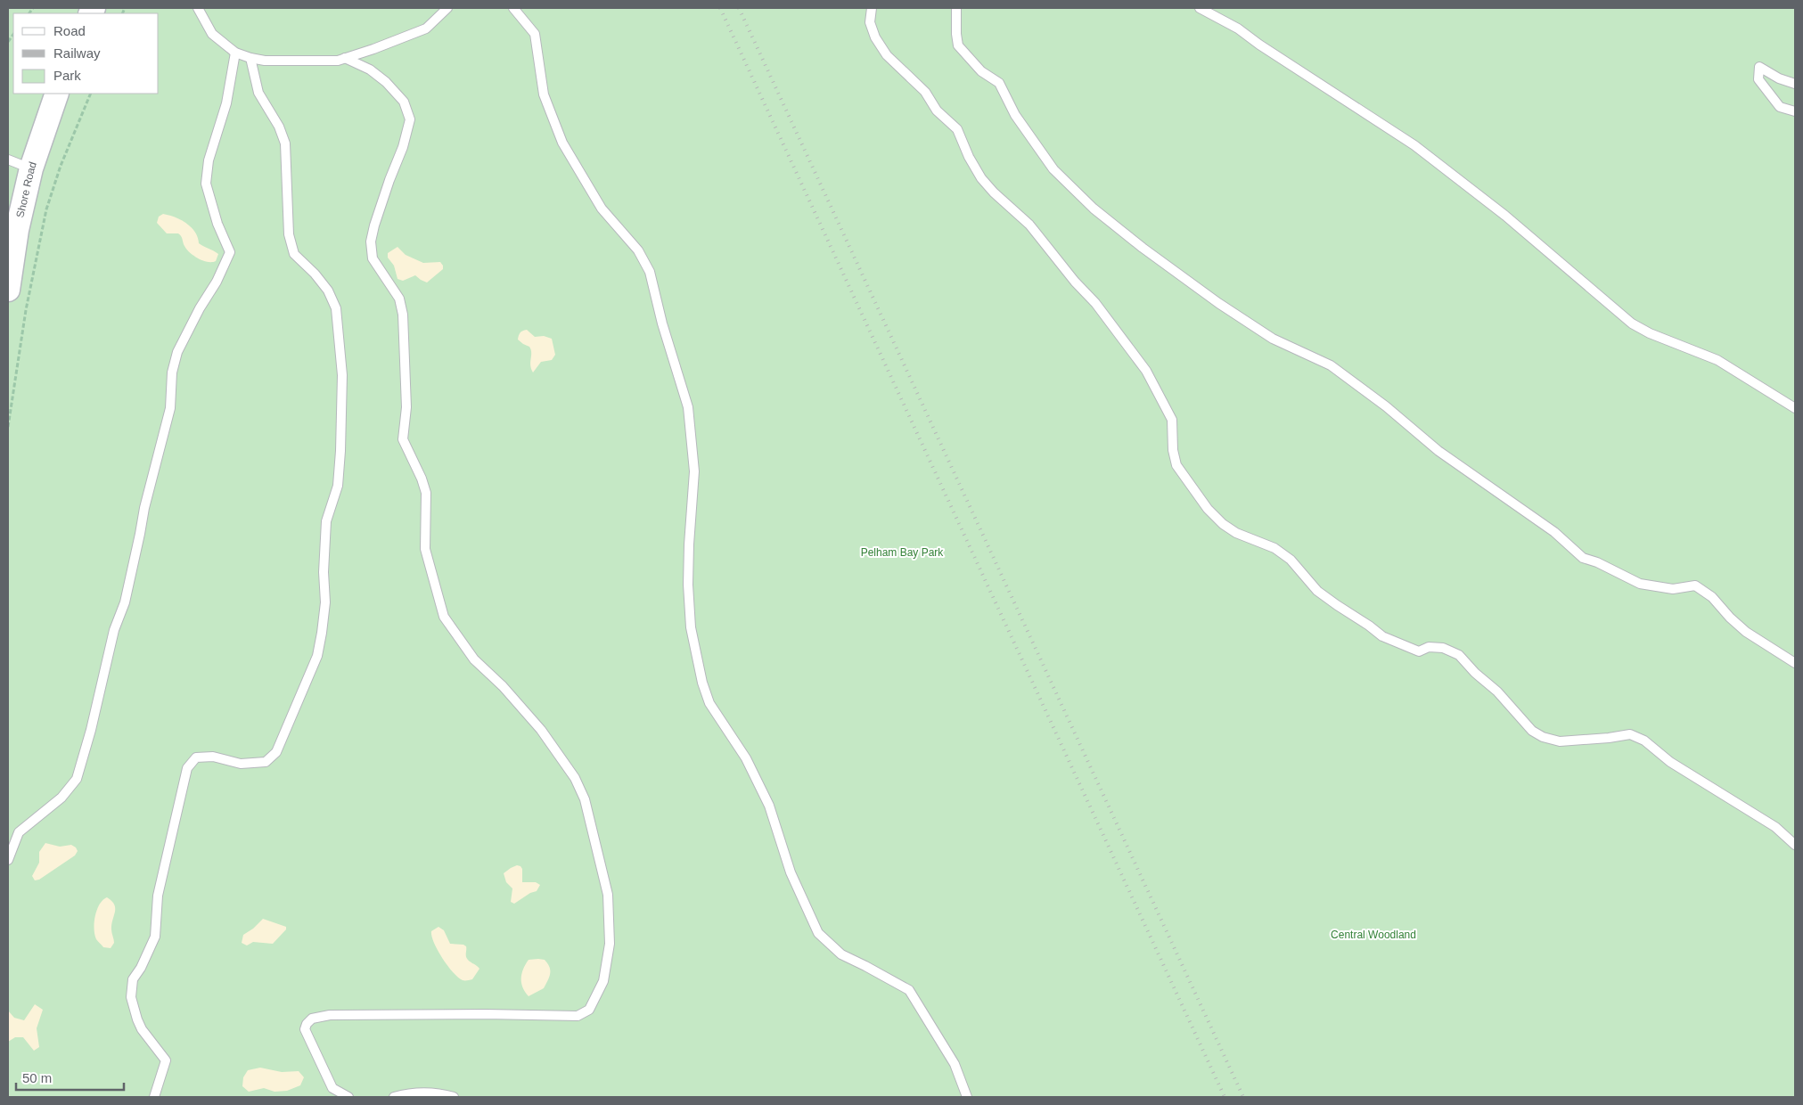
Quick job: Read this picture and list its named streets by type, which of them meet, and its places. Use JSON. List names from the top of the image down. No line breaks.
{"streets":{"main road":["Shore Road"]},"parks":["Pelham Bay Park","Central Woodland"],"legend":["Road","Railway","Park"],"scale_bar":"50 m"}
